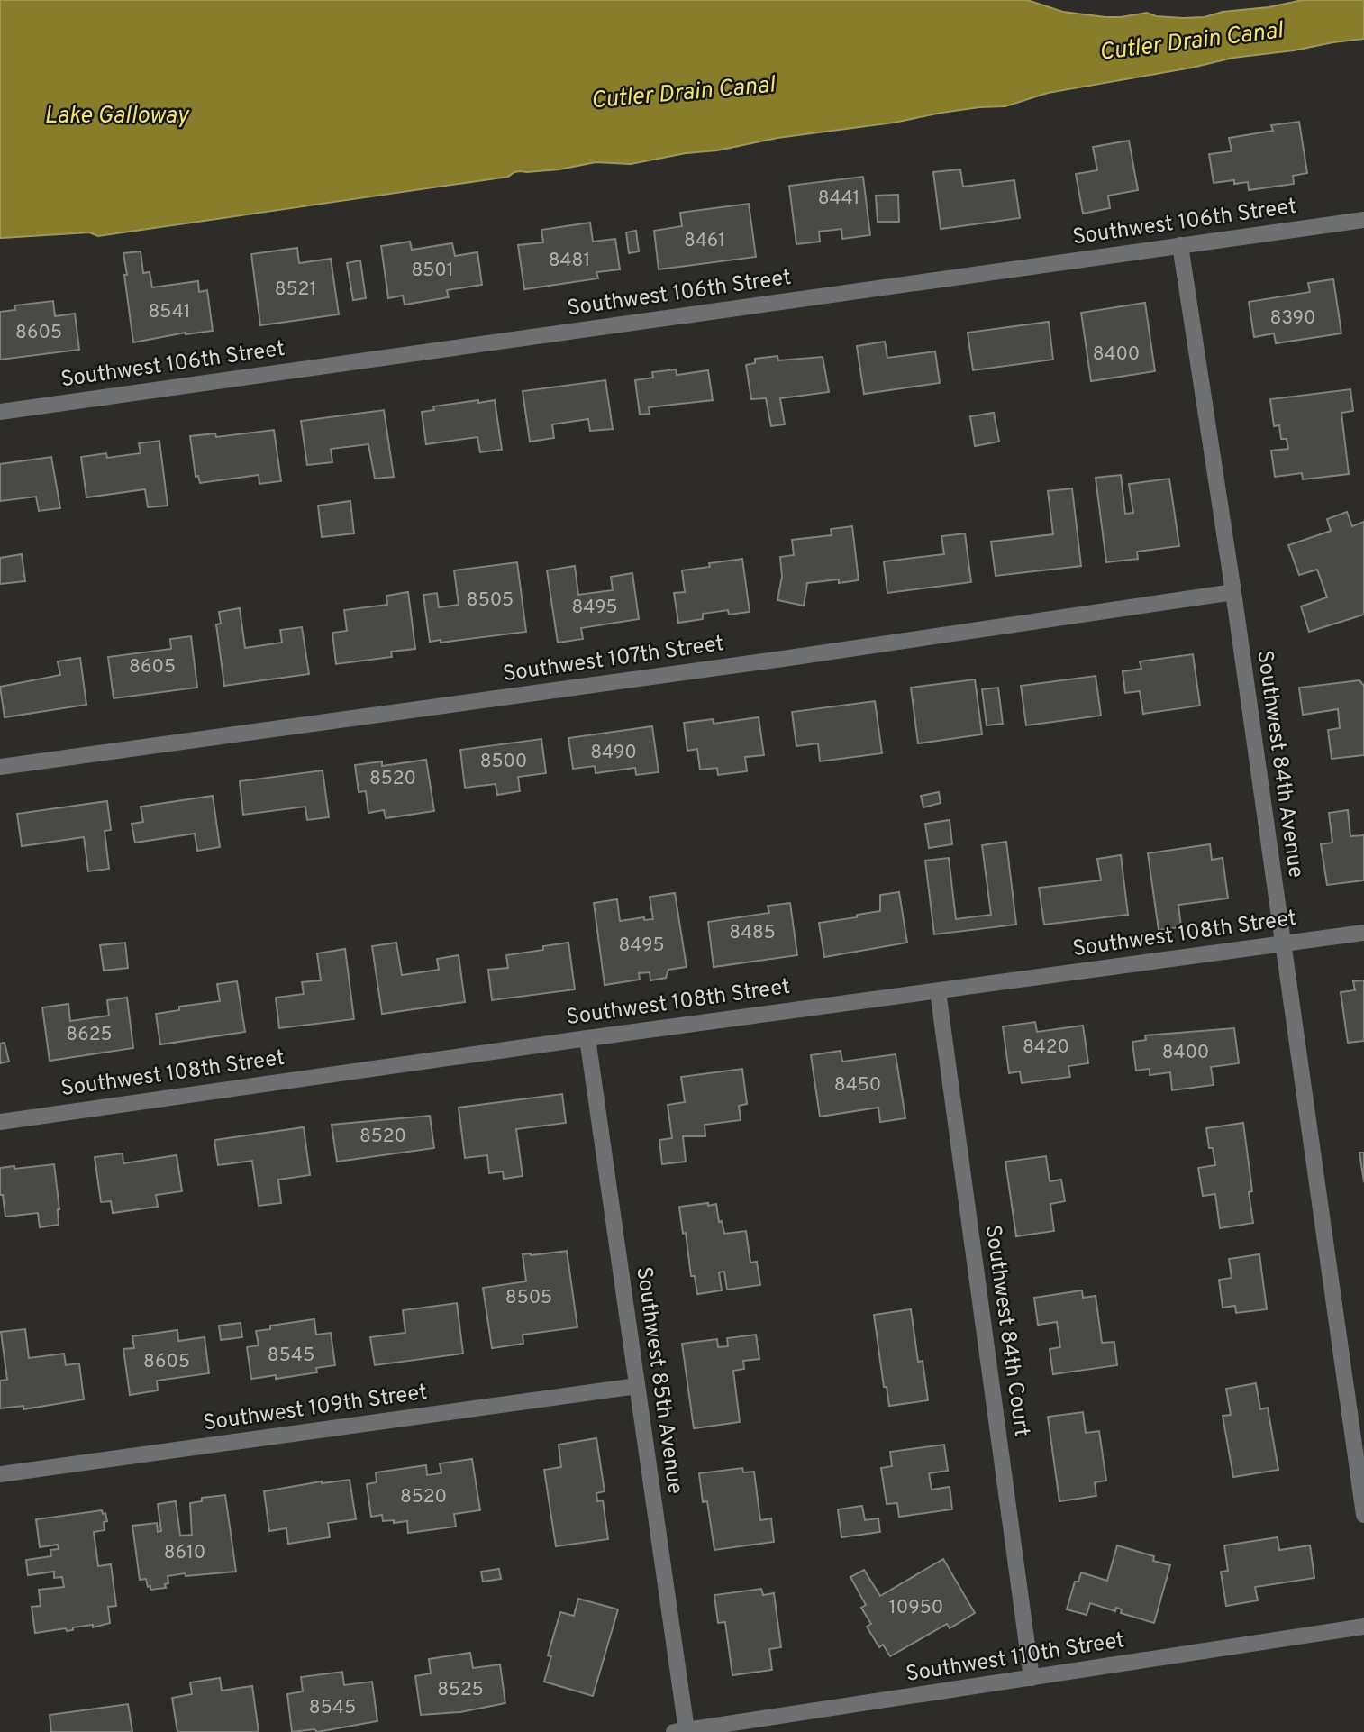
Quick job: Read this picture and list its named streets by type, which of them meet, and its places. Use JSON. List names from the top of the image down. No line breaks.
{"streets":{"street":["Southwest 106th Street","Southwest 107th Street","Southwest 84th Avenue","Southwest 108th Street","Southwest 84th Court","Southwest 85th Avenue","Southwest 109th Street","Southwest 110th Street"]},"crossings":[["Southwest 106th Street","Southwest 84th Avenue"],["Southwest 107th Street","Southwest 84th Avenue"],["Southwest 84th Avenue","Southwest 108th Street"],["Southwest 108th Street","Southwest 84th Court"],["Southwest 108th Street","Southwest 85th Avenue"],["Southwest 84th Court","Southwest 110th Street"],["Southwest 85th Avenue","Southwest 109th Street"],["Southwest 85th Avenue","Southwest 110th Street"]],"water":["Cutler Drain Canal","Lake Galloway"],"house_numbers":["8441","8461","8481","8501","8521","8541","8390","8605","8400","8505","8495","8605","8490","8500","8520","8485","8495","8625","8420","8400","8450","8520","8505","8545","8605","8520","8610","10950","8525","8545"]}
